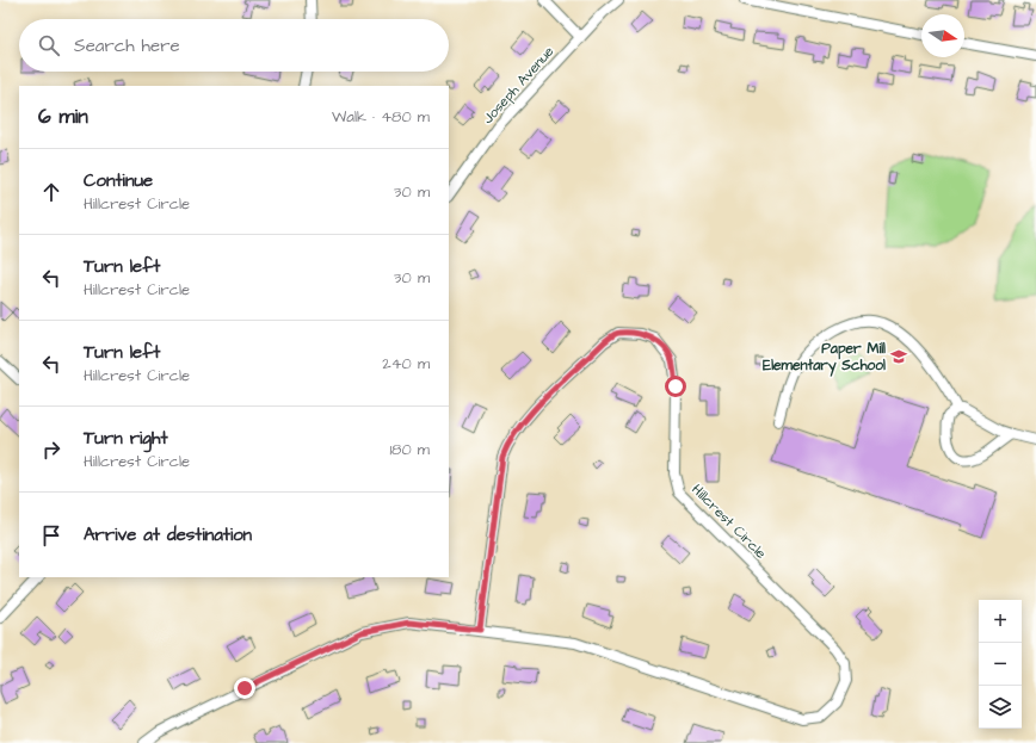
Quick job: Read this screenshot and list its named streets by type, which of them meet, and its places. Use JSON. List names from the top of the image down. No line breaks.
{"streets":{"street":["Joseph Avenue","Hillcrest Circle"]},"places":{"school or university":["Paper Mill Elementary School"]},"north":"right","page":{"search":"Search here","heading":["6 min","Walk · 480 m"],"list":[["Continue","Hillcrest Circle","30 m"],["Turn left","Hillcrest Circle","30 m"],["Turn left","Hillcrest Circle","240 m"],["Turn right","Hillcrest Circle","180 m"],"Arrive at destination"],"map_buttons":["+","−"]}}
